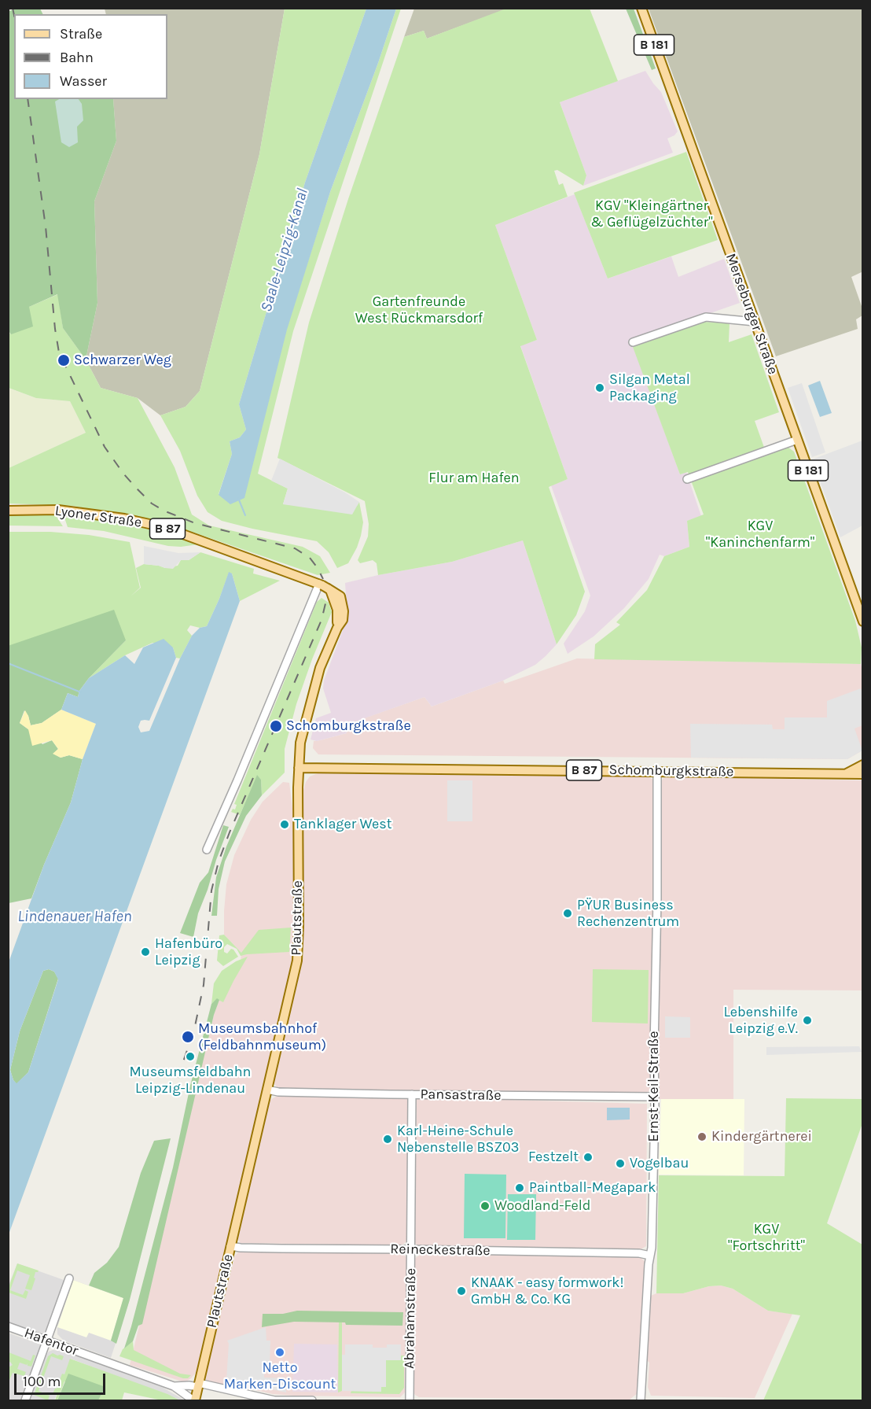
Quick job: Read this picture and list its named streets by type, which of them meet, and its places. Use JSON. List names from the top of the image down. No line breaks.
{"streets":{"main road":["B 181","Merseburger Straße","Lyoner Straße","B 87","Schomburgkstraße","Plautstraße"],"street":["Ernst-Keil-Straße","Pansastraße","Reineckestraße","Abrahamstraße","Hafentor"]},"crossings":[["Lyoner Straße","Plautstraße"],["Schomburgkstraße","Plautstraße"],["Schomburgkstraße","Ernst-Keil-Straße"],["Plautstraße","Pansastraße"],["Plautstraße","Reineckestraße"],["Plautstraße","Hafentor"],["Ernst-Keil-Straße","Pansastraße"],["Ernst-Keil-Straße","Reineckestraße"],["Pansastraße","Abrahamstraße"],["Reineckestraße","Abrahamstraße"]],"water":["Saale-Leipzig-Kanal","Lindenauer Hafen"],"parks":["KGV \"Kleingärtner & Geflügelzüchter\"","Gartenfreunde West Rückmarsdorf","Flur am Hafen","KGV \"Kaninchenfarm\"","KGV \"Fortschritt\""],"places":["Schwarzer Weg","Silgan Metal Packaging","Schomburgkstraße","Tanklager West","PŸUR Business Rechenzentrum","Hafenbüro Leipzig","Lebenshilfe Leipzig e.V.","Museumsbahnhof (Feldbahnmuseum)","Museumsfeldbahn Leipzig-Lindenau","Kindergärtnerei","Karl-Heine-Schule Nebenstelle BSZ03","Festzelt","Vogelbau","Paintball-Megapark","Woodland-Feld","KNAAK - easy formwork! GmbH & Co. KG","Netto Marken-Discount"],"legend":["Straße","Bahn","Wasser"],"scale_bar":"100 m"}
